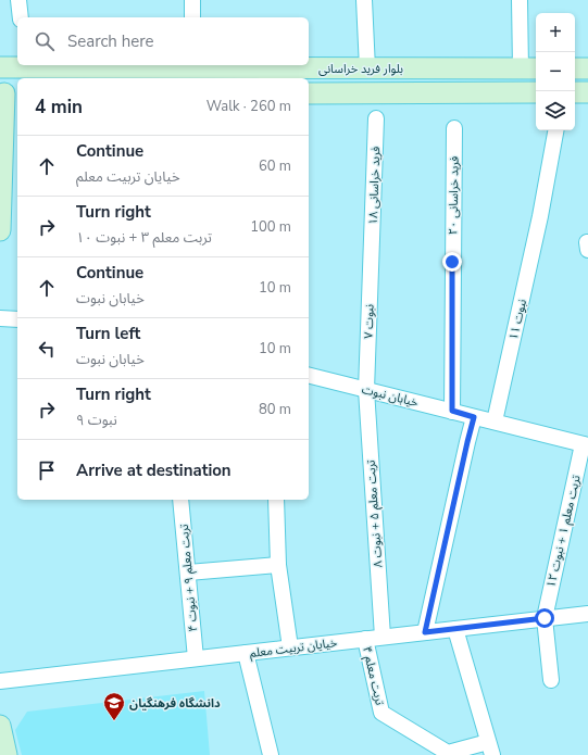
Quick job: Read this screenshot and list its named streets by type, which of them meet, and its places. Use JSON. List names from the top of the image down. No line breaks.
{"streets":{"street":["بلوار فرید خراسانی","فرید خراسانی ۱۸","فرید خراسانی ۲۰","نبوت ۱۱","نبوت ۷","خیابان نبوت","تربت معلم ۵ + نبوت ۸","تربت معلم ۱ + نبوت ۱۲","تربت معلم ۹ + نبوت ۴","خیایان تربیت معلم","تربت معلم ۴"]},"crossings":[["فرید خراسانی ۱۸","نبوت ۷"],["فرید خراسانی ۲۰","خیابان نبوت"],["نبوت ۱۱","خیابان نبوت"],["نبوت ۷","خیابان نبوت"],["نبوت ۷","تربت معلم ۵ + نبوت ۸"],["خیابان نبوت","تربت معلم ۵ + نبوت ۸"],["خیابان نبوت","تربت معلم ۱ + نبوت ۱۲"],["تربت معلم ۵ + نبوت ۸","خیایان تربیت معلم"],["تربت معلم ۱ + نبوت ۱۲","خیایان تربیت معلم"],["تربت معلم ۹ + نبوت ۴","خیایان تربیت معلم"],["خیایان تربیت معلم","تربت معلم ۴"]],"places":{"school or university":["دانشگاه فرهنگیان"]},"page":{"map_buttons":["+","−"],"search":"Search here","heading":["4 min","Walk · 260 m"],"list":[["Continue","خیایان تربیت معلم","60 m"],["Turn right","تربت معلم ۳ + نبوت ۱۰","100 m"],["Continue","خیابان نبوت","10 m"],["Turn left","خیابان نبوت","10 m"],["Turn right","نبوت ۹","80 m"],"Arrive at destination"]}}
